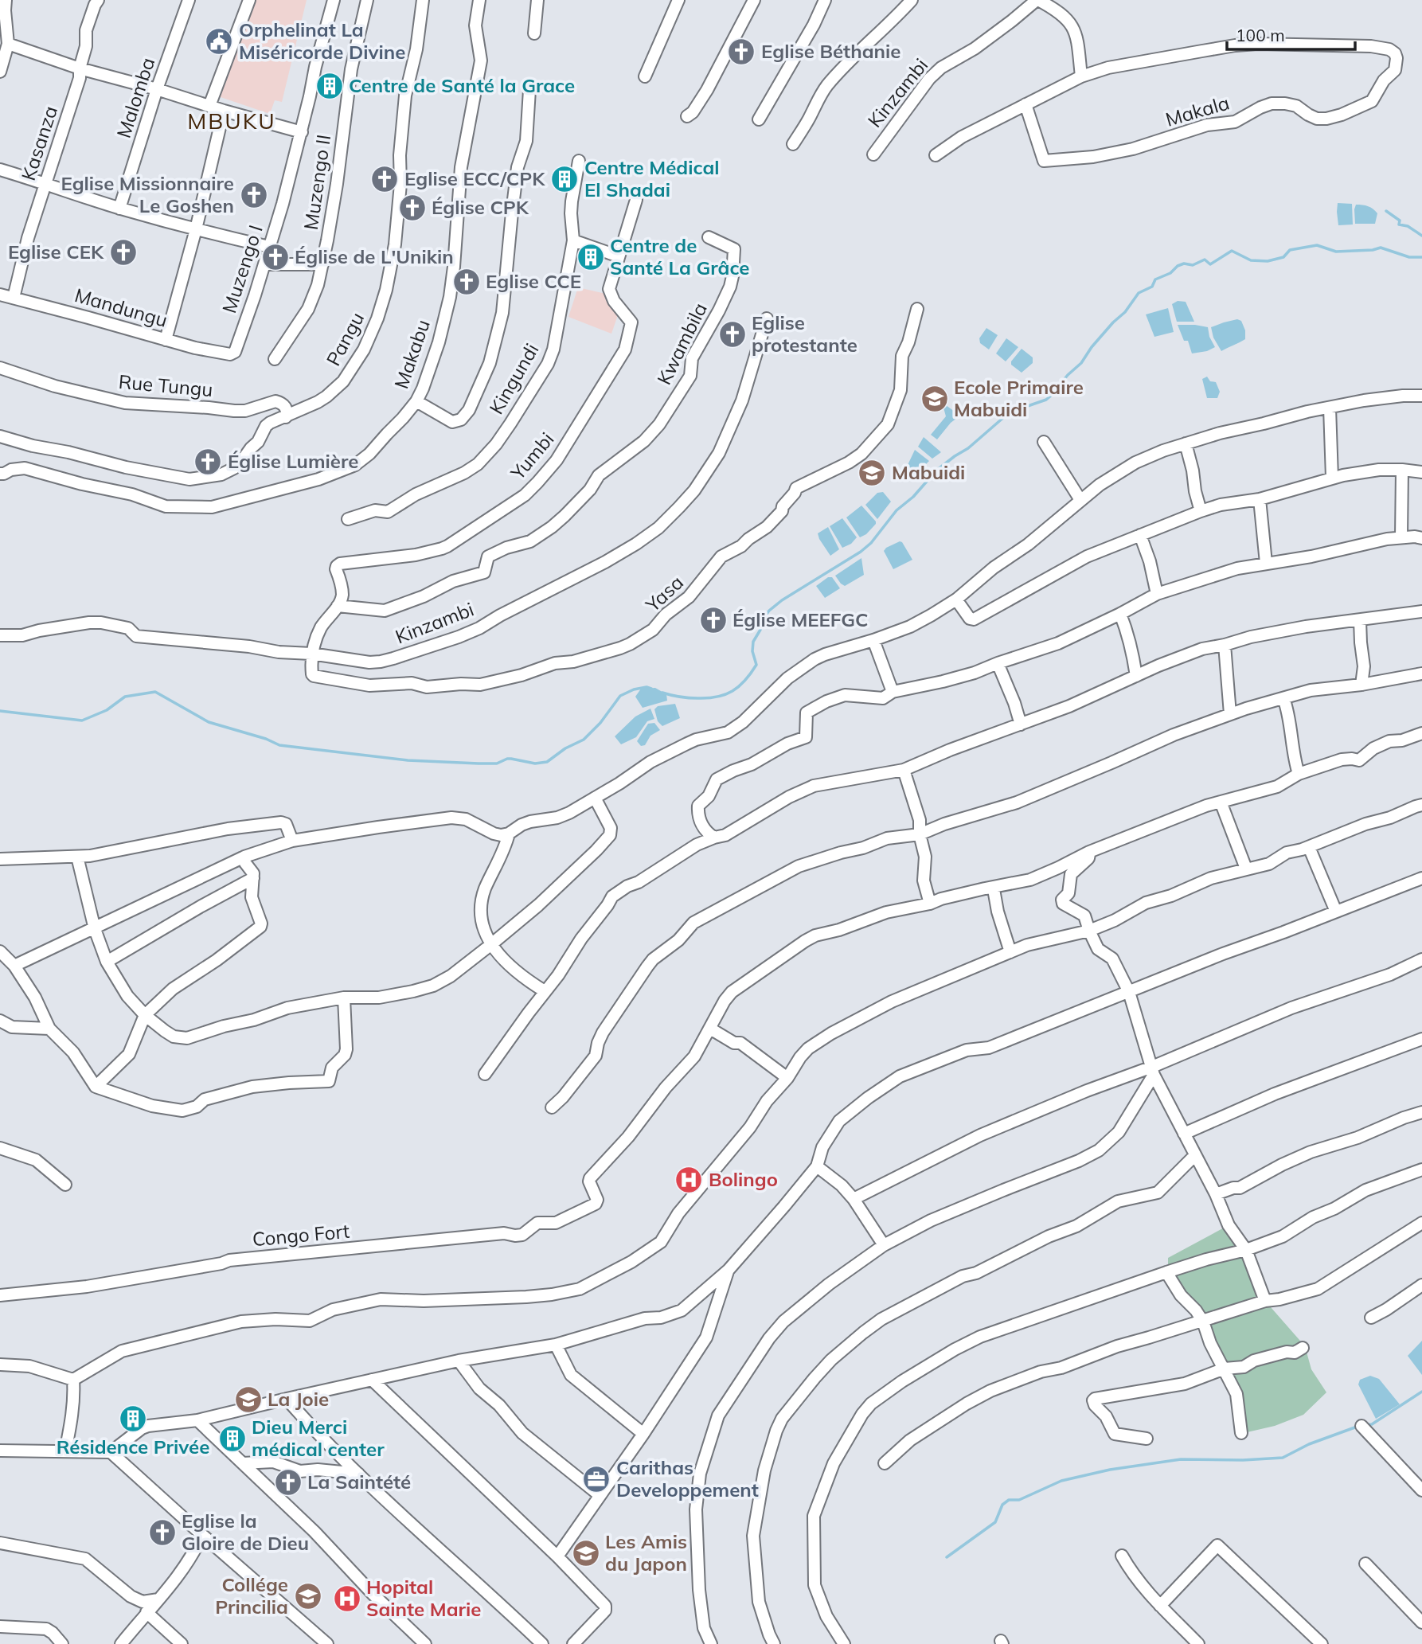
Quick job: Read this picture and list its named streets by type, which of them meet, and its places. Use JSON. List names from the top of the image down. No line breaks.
{"streets":{"street":["Kinzambi","Malomba","Makala","Kasanza","Muzengo II","Muzengo I","Mandungu","Pangu","Kwambila","Makabu","Kingundi","Rue Tungu","Yumbi","Yasa","Congo Fort"]},"crossings":[["Kinzambi","Yasa"],["Kasanza","Mandungu"],["Muzengo I","Mandungu"],["Pangu","Rue Tungu"],["Kwambila","Yumbi"]],"districts":["MBUKU"],"places":{"public building":["Orphelinat La Miséricorde Divine"],"church":["Eglise Béthanie","Eglise ECC/CPK","Eglise Missionnaire Le Goshen","Église CPK","Eglise CEK","Église de L'Unikin","Eglise CCE","Eglise protestante","Église Lumière","Église MEEFGC","La Saintété","Eglise la Gloire de Dieu"],"building":["Centre de Santé la Grace","Centre Médical El Shadai","Centre de Santé La Grâce","Résidence Privée","Dieu Merci médical center"],"school or university":["Ecole Primaire Mabuidi","Mabuidi","La Joie","Les Amis du Japon","Collége Princilia"],"hospital":["Bolingo","Hopital Sainte Marie"],"office":["Carithas Developpement"]},"scale_bar":"100 m"}
